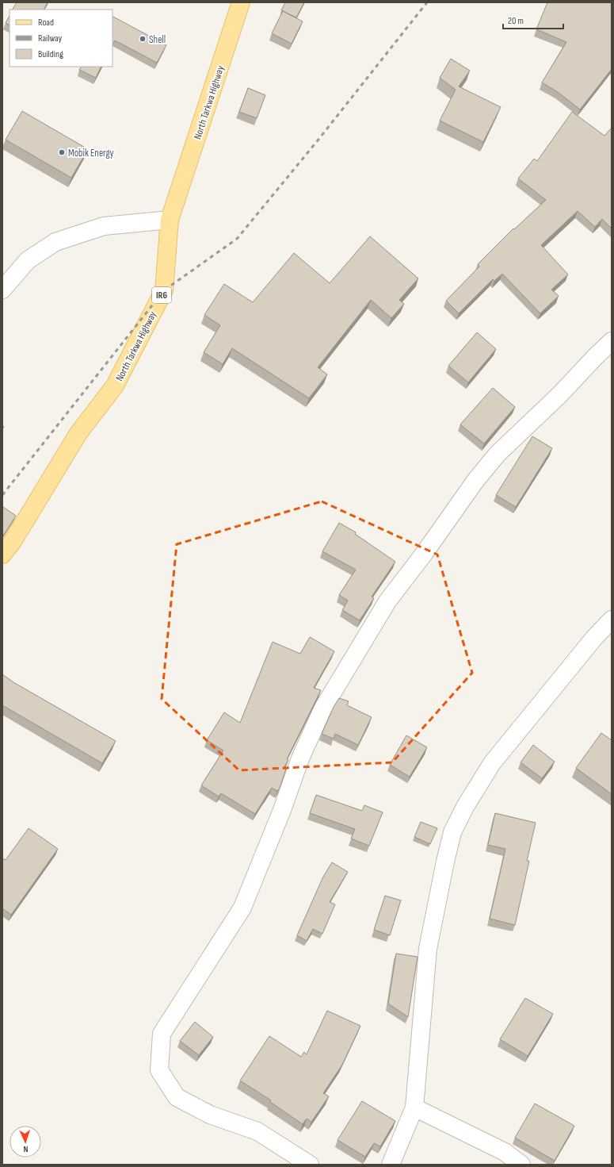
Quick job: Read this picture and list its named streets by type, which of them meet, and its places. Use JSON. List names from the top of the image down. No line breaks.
{"streets":{"main road":["North Tarkwa Highway","IR6"]},"places":["Shell","Mobik Energy"],"legend":["Road","Railway","Building"],"scale_bar":"20 m","north":"bottom"}
